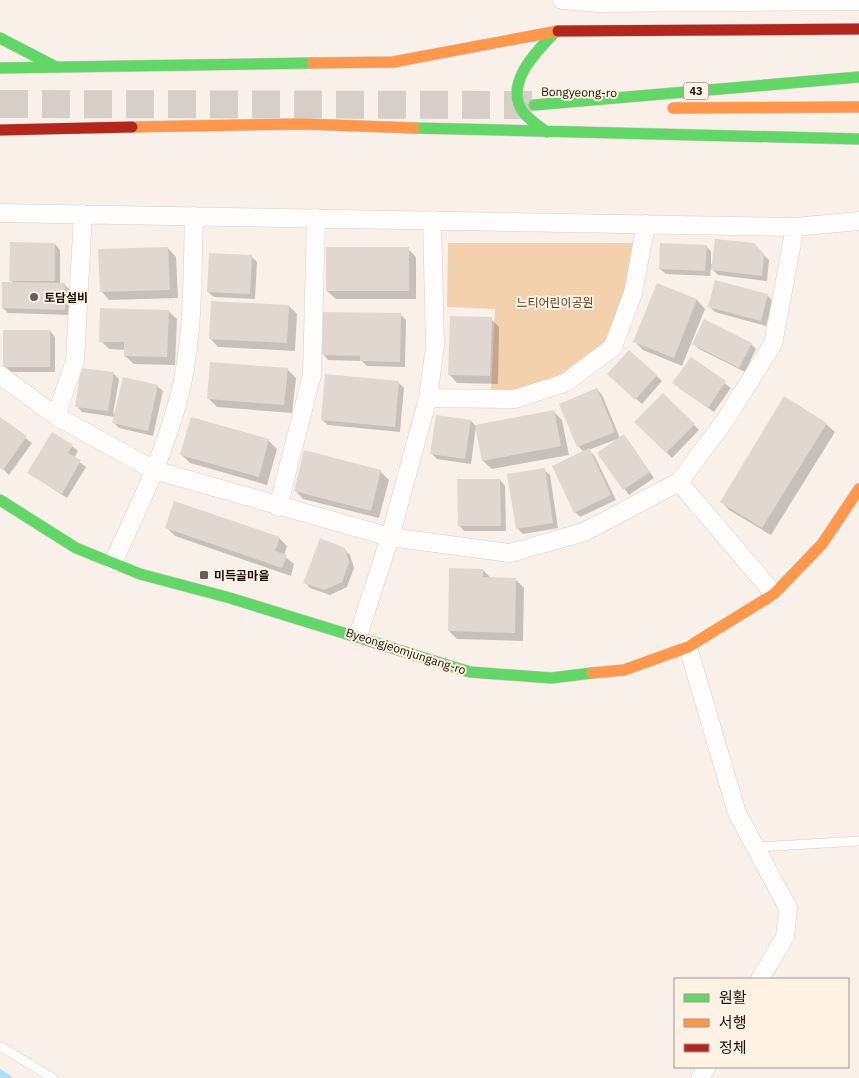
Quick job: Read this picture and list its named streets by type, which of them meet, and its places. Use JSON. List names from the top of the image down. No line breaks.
{"streets":{"main road":["43","Bongyeong-ro","Byeongjeomjungang-ro"]},"parks":["느티어린이공원"],"places":{"other":["토담설비"],"transit":["미득골마을"]},"legend":["원활","서행","정체"]}
